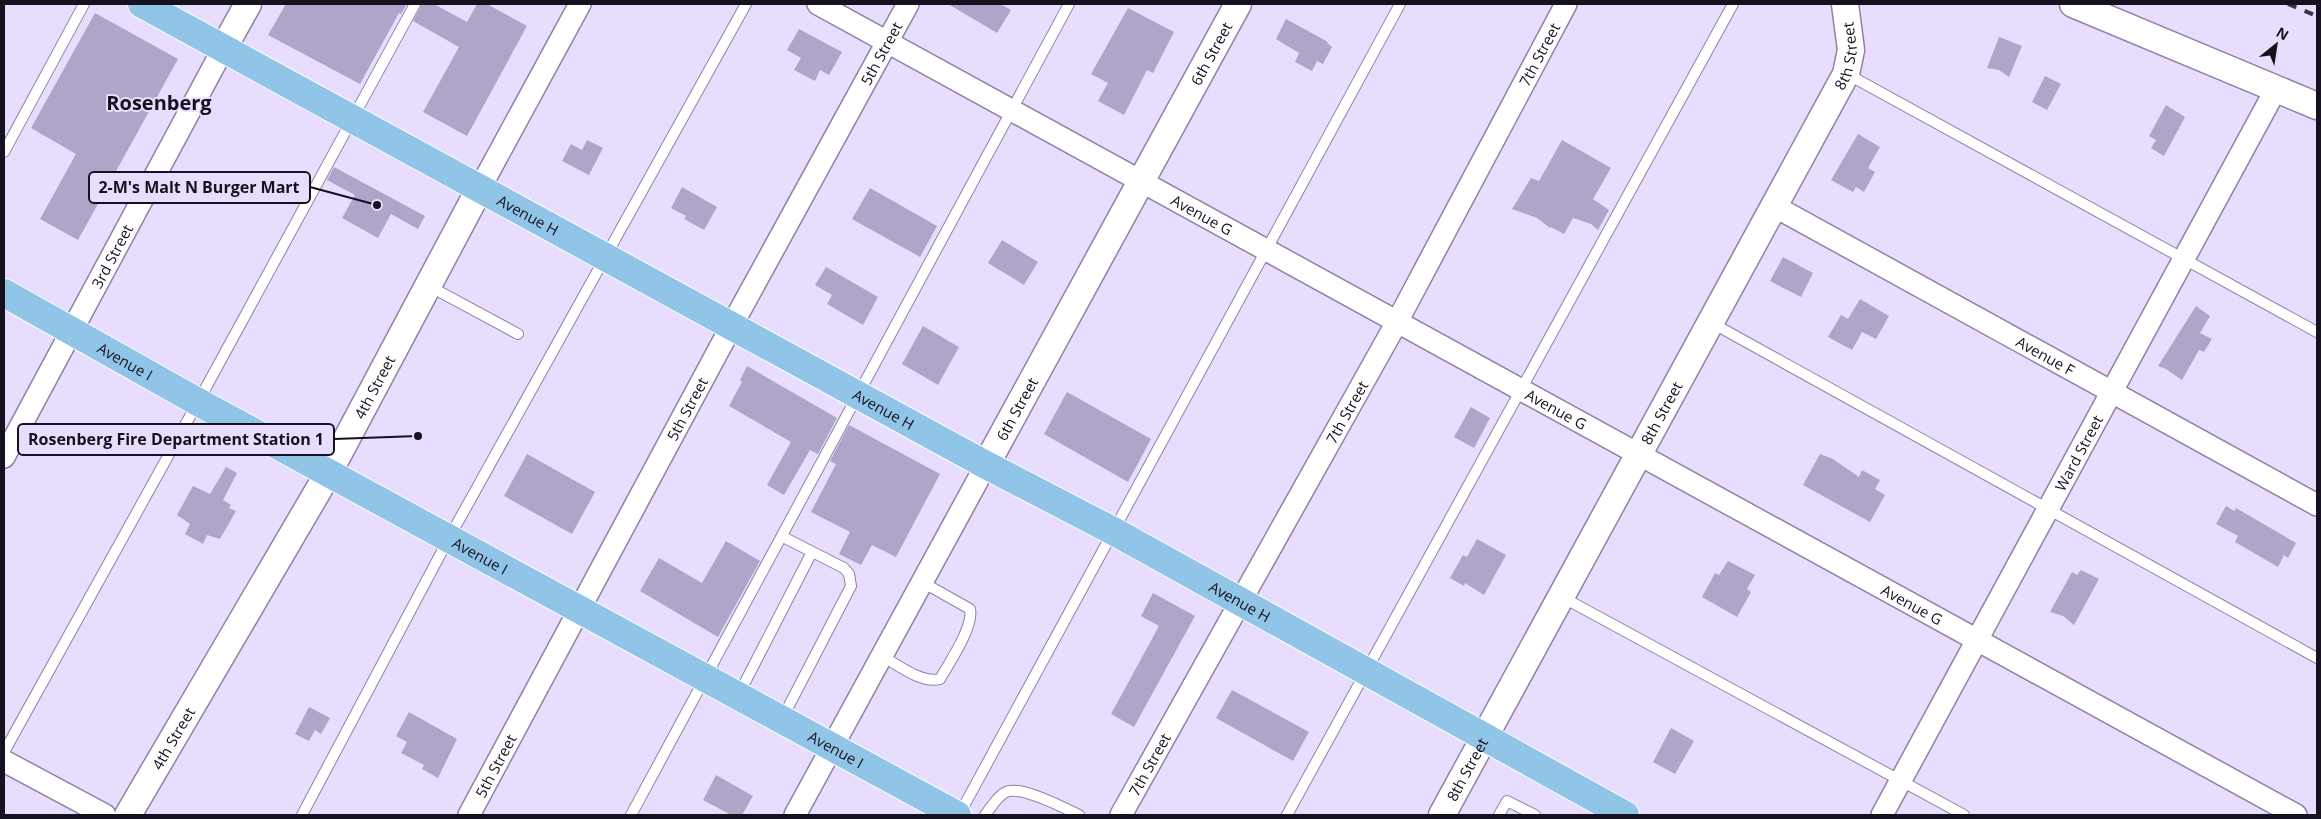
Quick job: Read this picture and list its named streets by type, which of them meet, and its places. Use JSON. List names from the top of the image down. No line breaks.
{"streets":{"main road":["Avenue H","Avenue I"],"street":["5th Street","6th Street","8th Street","7th Street","Avenue G","3rd Street","Avenue F","4th Street","Ward Street"]},"crossings":[["5th Street","Avenue H"],["5th Street","Avenue G"],["5th Street","Avenue I"],["6th Street","Avenue H"],["6th Street","Avenue G"],["6th Street","Avenue I"],["8th Street","Avenue H"],["8th Street","Avenue G"],["8th Street","Avenue F"],["7th Street","Avenue H"],["7th Street","Avenue G"],["Avenue H","3rd Street"],["Avenue H","4th Street"],["Avenue G","Ward Street"],["3rd Street","Avenue I"],["Avenue F","Ward Street"],["Avenue I","4th Street"]],"districts":["Rosenberg"],"places":["2-M's Malt N Burger Mart","Rosenberg Fire Department Station 1"],"north":"top right"}
